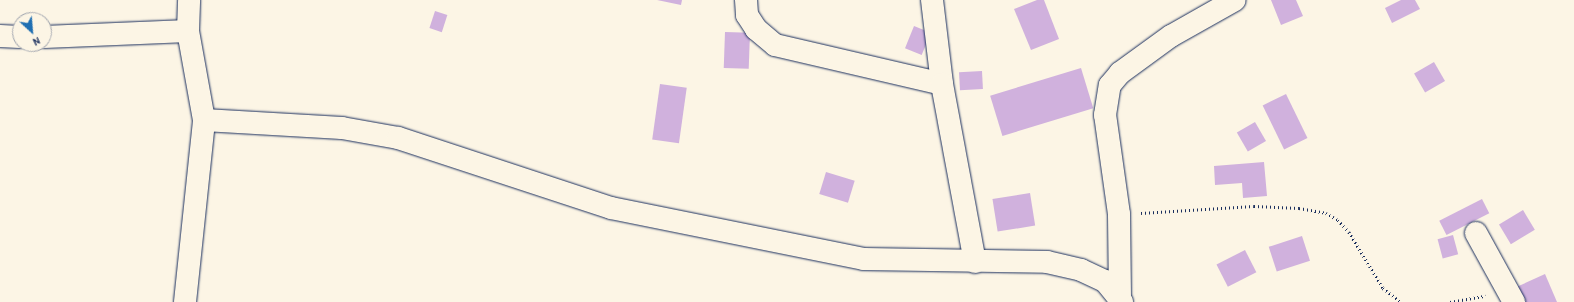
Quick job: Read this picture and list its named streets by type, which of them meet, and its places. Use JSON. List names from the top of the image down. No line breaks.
{"north":"bottom right"}
